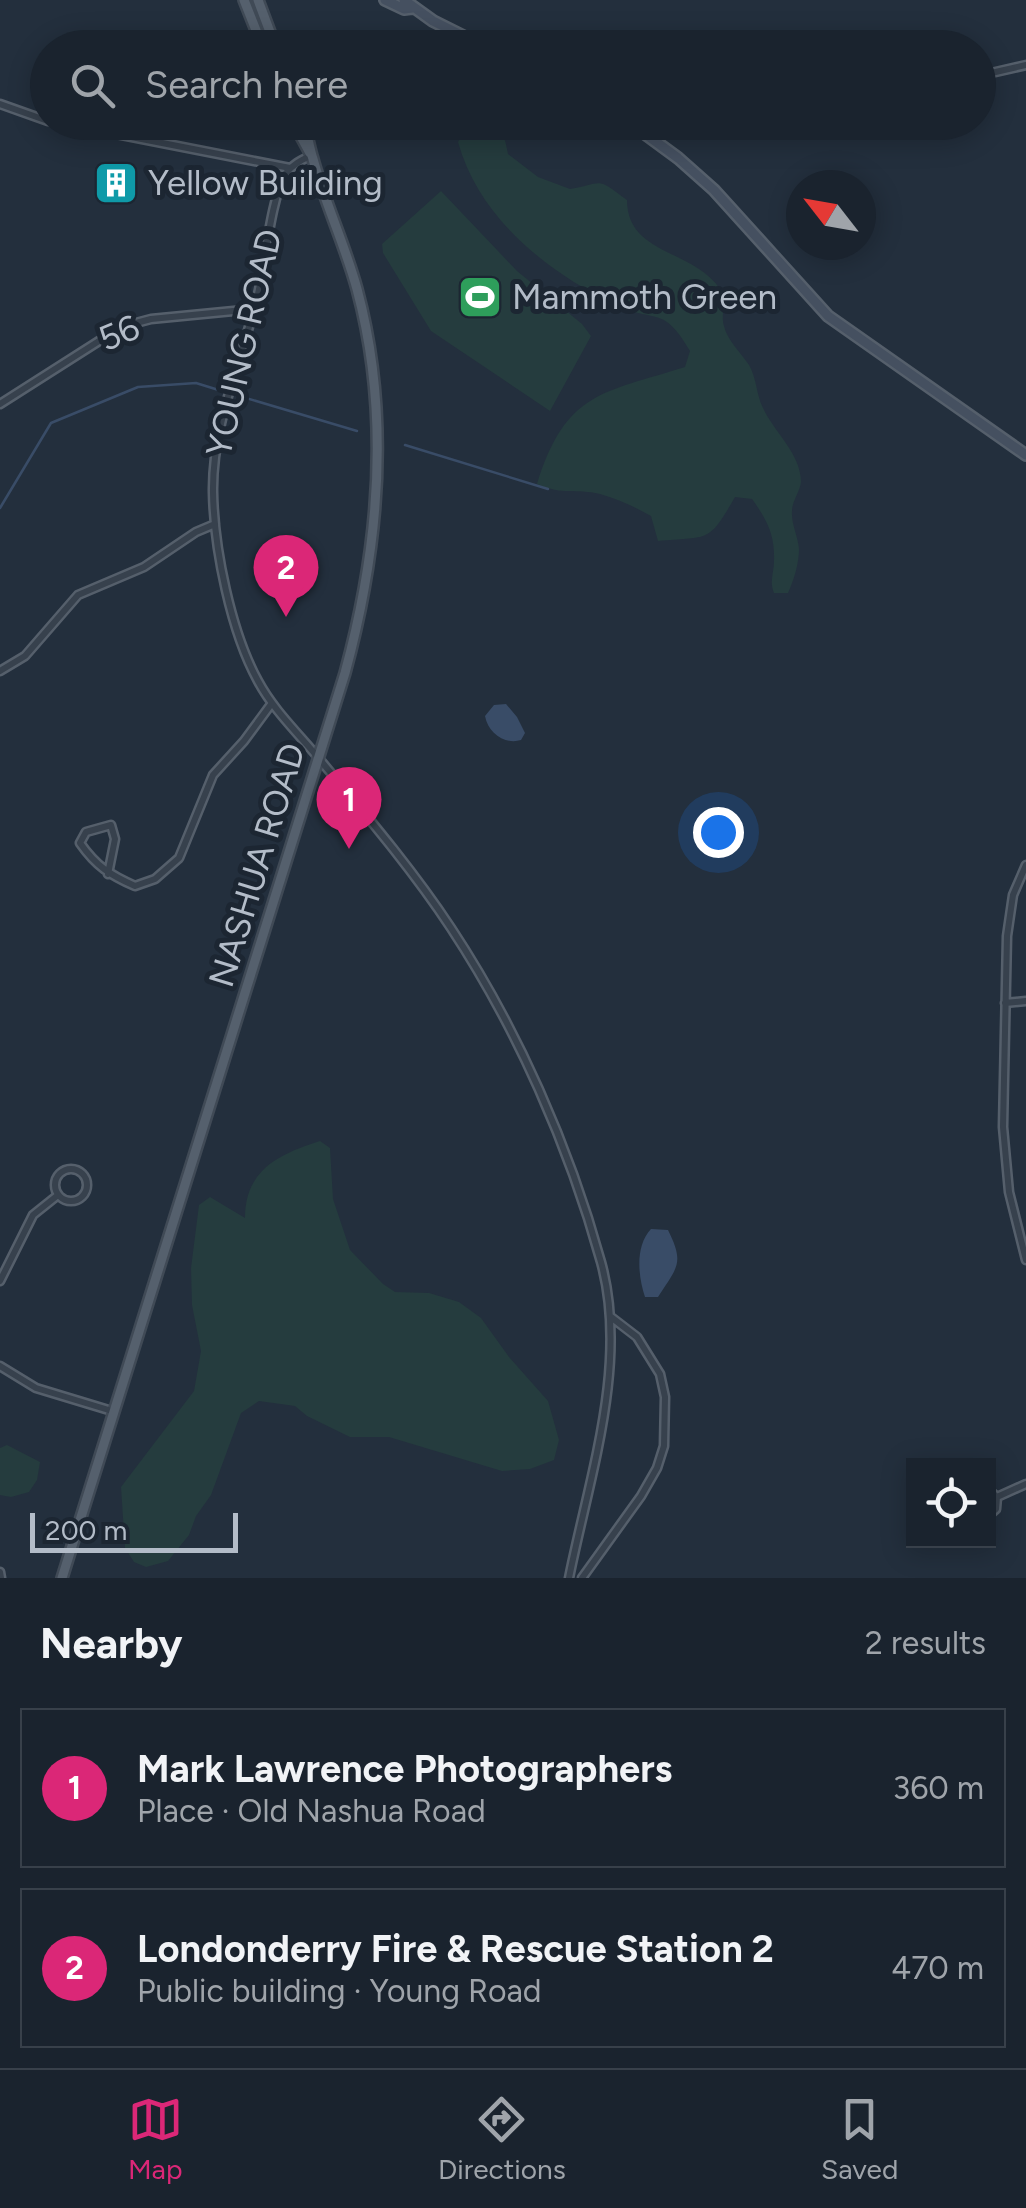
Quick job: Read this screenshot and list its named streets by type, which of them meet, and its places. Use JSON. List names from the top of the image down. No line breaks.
{"streets":{"main road":["NASHUA ROAD"],"street":["56","YOUNG ROAD"]},"crossings":[["56","YOUNG ROAD"],["YOUNG ROAD","NASHUA ROAD"]],"places":{"building":["Yellow Building"],"sports":["Mammoth Green"]},"scale_bar":"200 m","north":"top left","page":{"search":"Search here","pins":["2","1"],"scale":"200 m","heading":["Nearby","2 results"],"list":[{"mark":"1","name":"Mark Lawrence Photographers","note":"Place · Old Nashua Road","value":"360 m"},{"mark":"2","name":"Londonderry Fire & Rescue Station 2","note":"Public building · Young Road","value":"470 m"}],"nav":["Map","Directions","Saved"]}}
